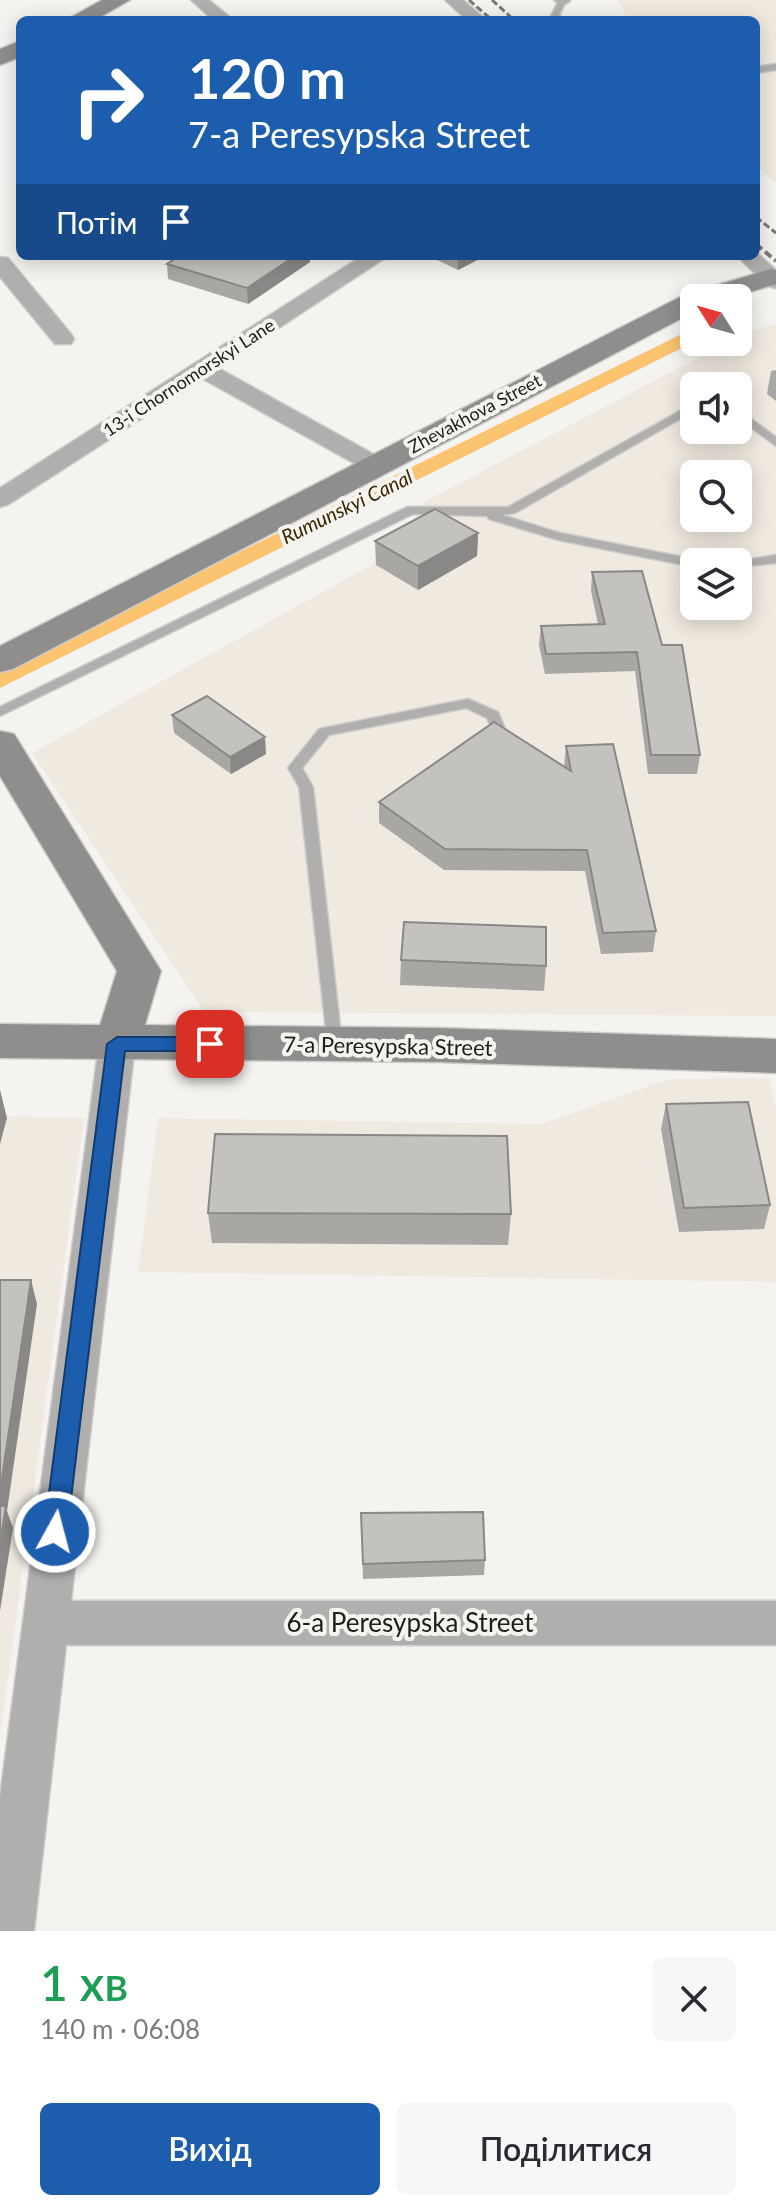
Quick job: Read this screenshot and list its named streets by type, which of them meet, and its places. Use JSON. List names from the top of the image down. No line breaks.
{"streets":{"street":["13-i Chornomorskyi Lane","Zhevakhova Street","7-a Peresypska Street","6-a Peresypska Street"]},"water":["Rumunskyi Canal"],"north":"top left","page":{"turn":["120 m","7-a Peresypska Street"],"then":"Потім","heading":["1 хв","140 m · 06:08"],"buttons":["Вихід","Поділитися"]}}
